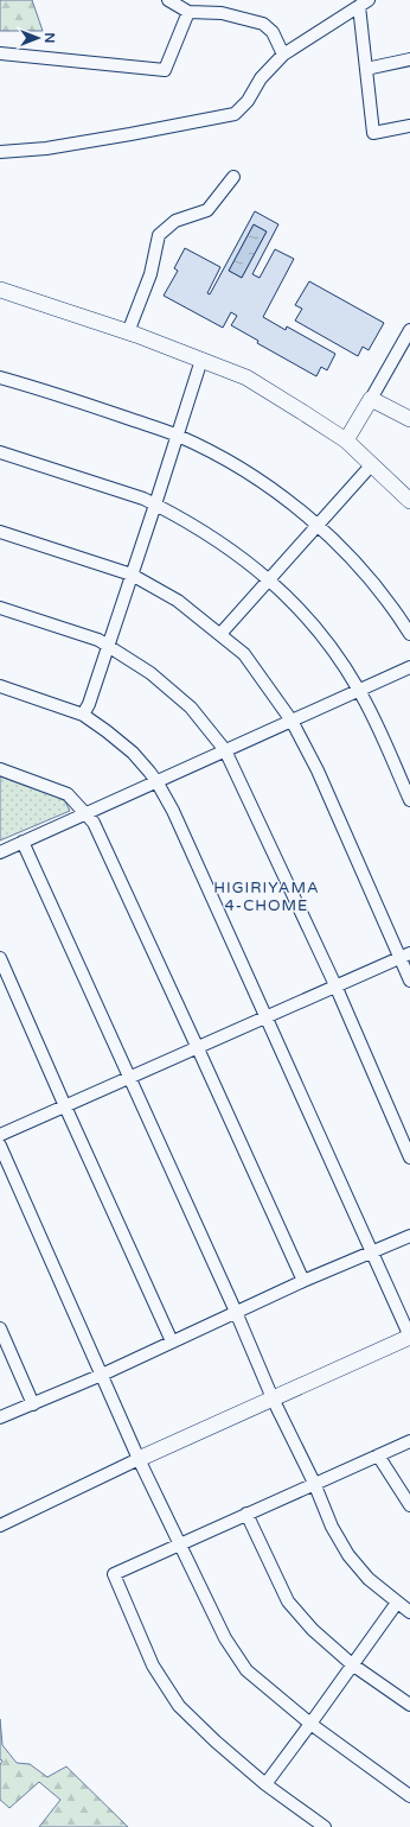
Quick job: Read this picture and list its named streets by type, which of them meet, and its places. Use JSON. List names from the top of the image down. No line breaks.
{"districts":["HIGIRIYAMA 4-CHOME"],"north":"right"}
